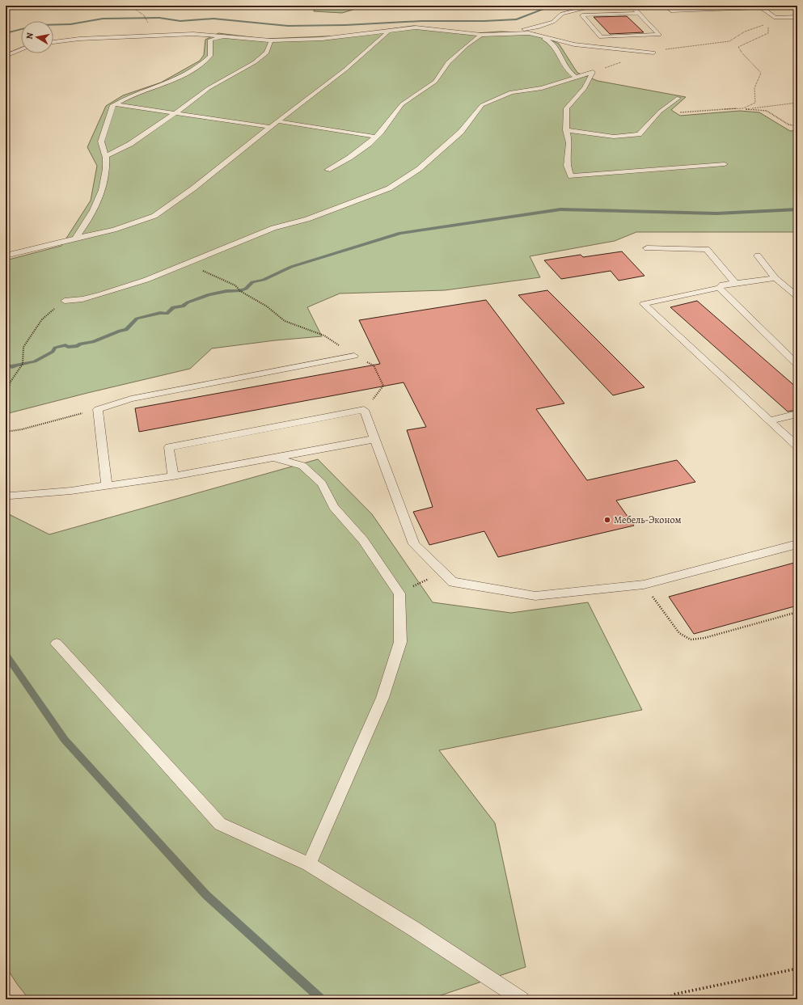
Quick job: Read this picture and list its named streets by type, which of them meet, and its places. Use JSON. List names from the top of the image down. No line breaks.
{"places":["Мебель-Эконом"],"north":"left"}
